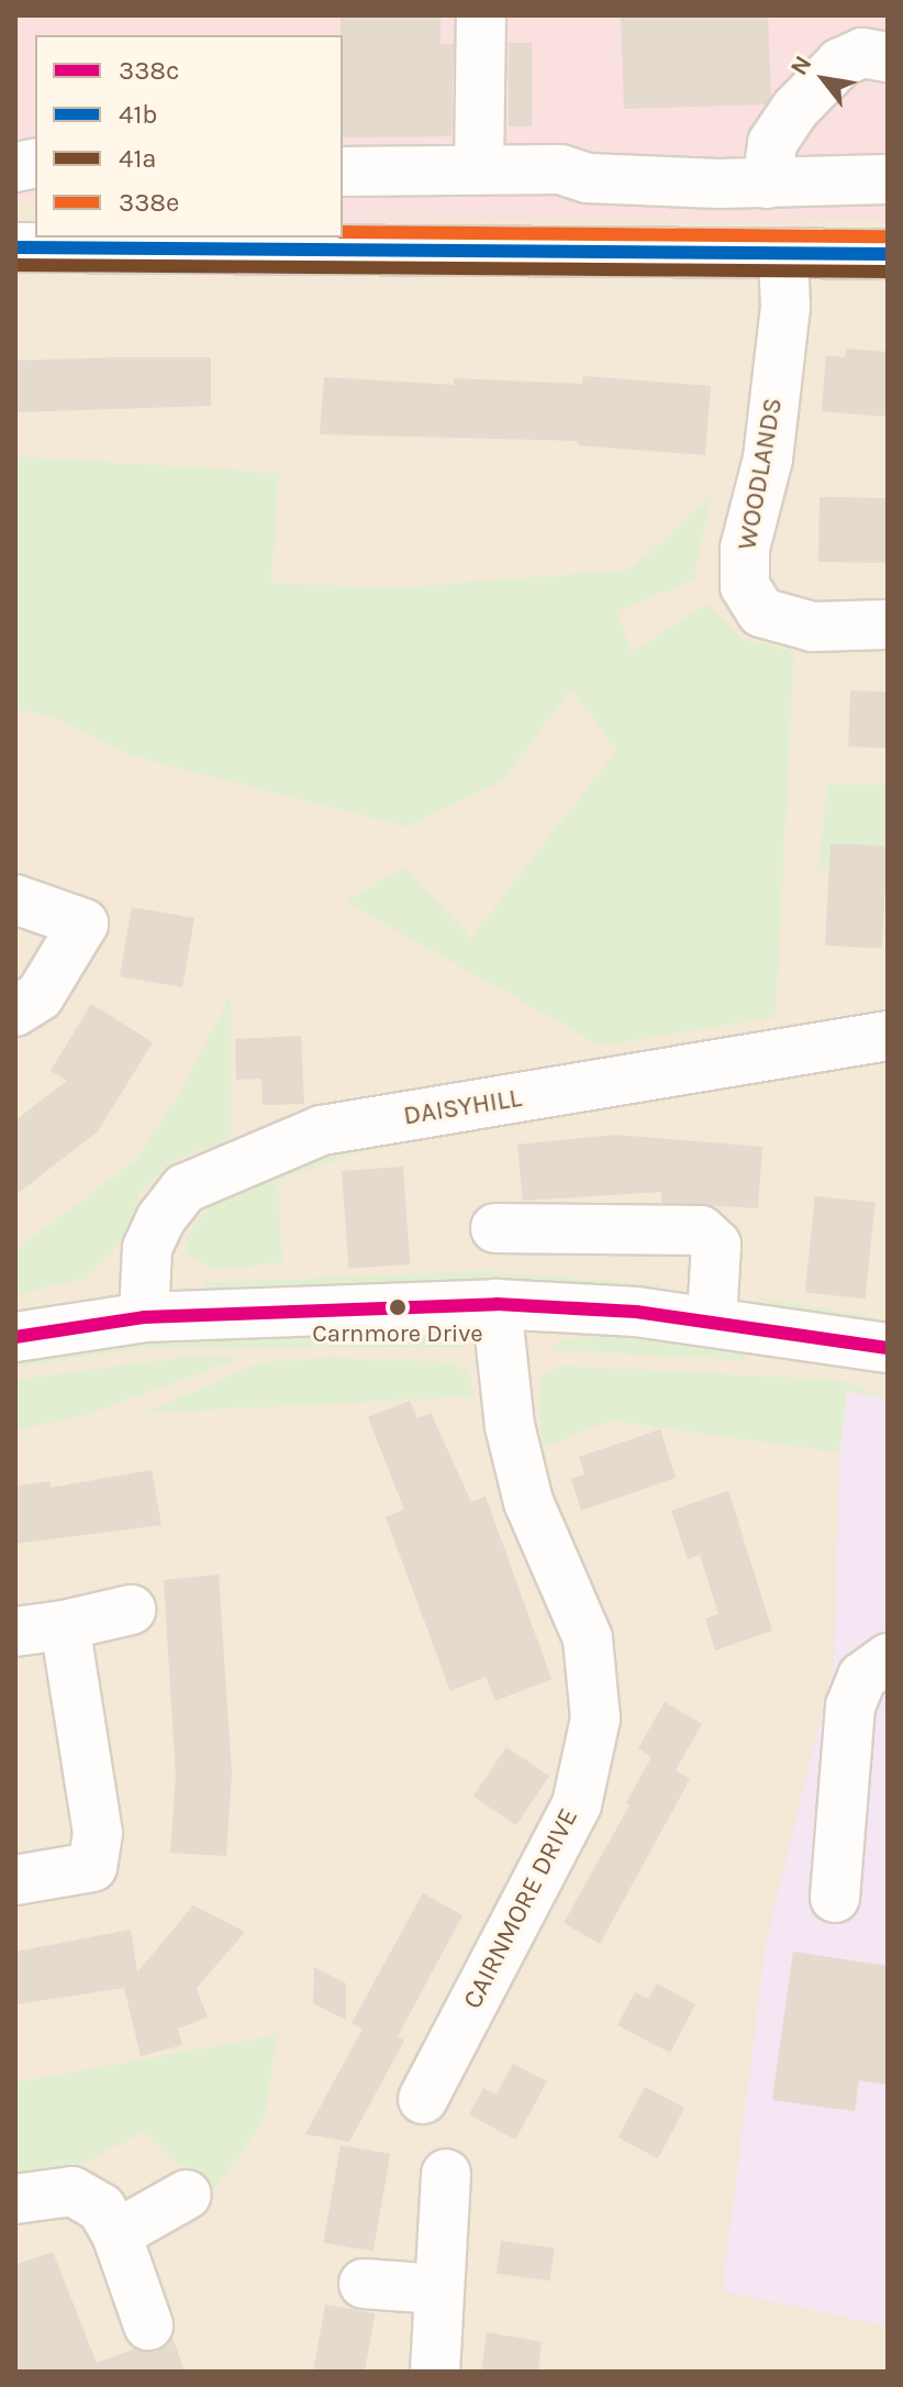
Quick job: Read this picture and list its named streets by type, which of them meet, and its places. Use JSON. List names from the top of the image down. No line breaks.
{"streets":{"street":["WOODLANDS","DAISYHILL","CAIRNMORE DRIVE"]},"places":["Carnmore Drive"],"lines":["transit line 338e","transit line 41b","transit line 41a","transit line 338c"],"legend":["338c","41b","41a","338e"],"north":"top left"}
